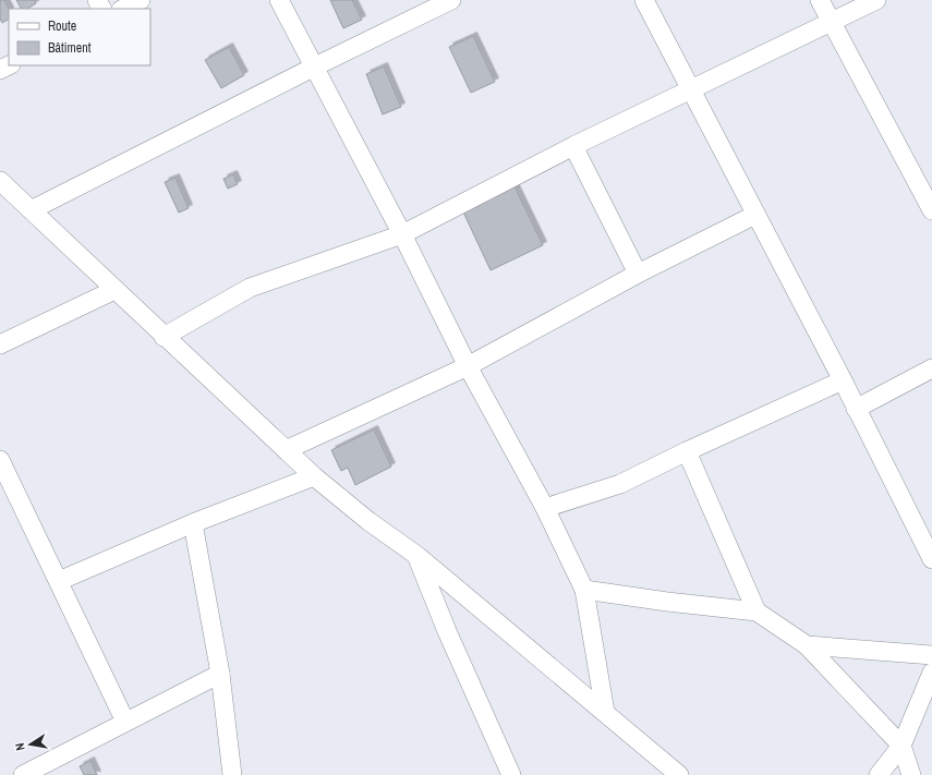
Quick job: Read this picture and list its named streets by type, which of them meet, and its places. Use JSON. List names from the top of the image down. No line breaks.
{"legend":["Route","Bâtiment"],"north":"left"}
